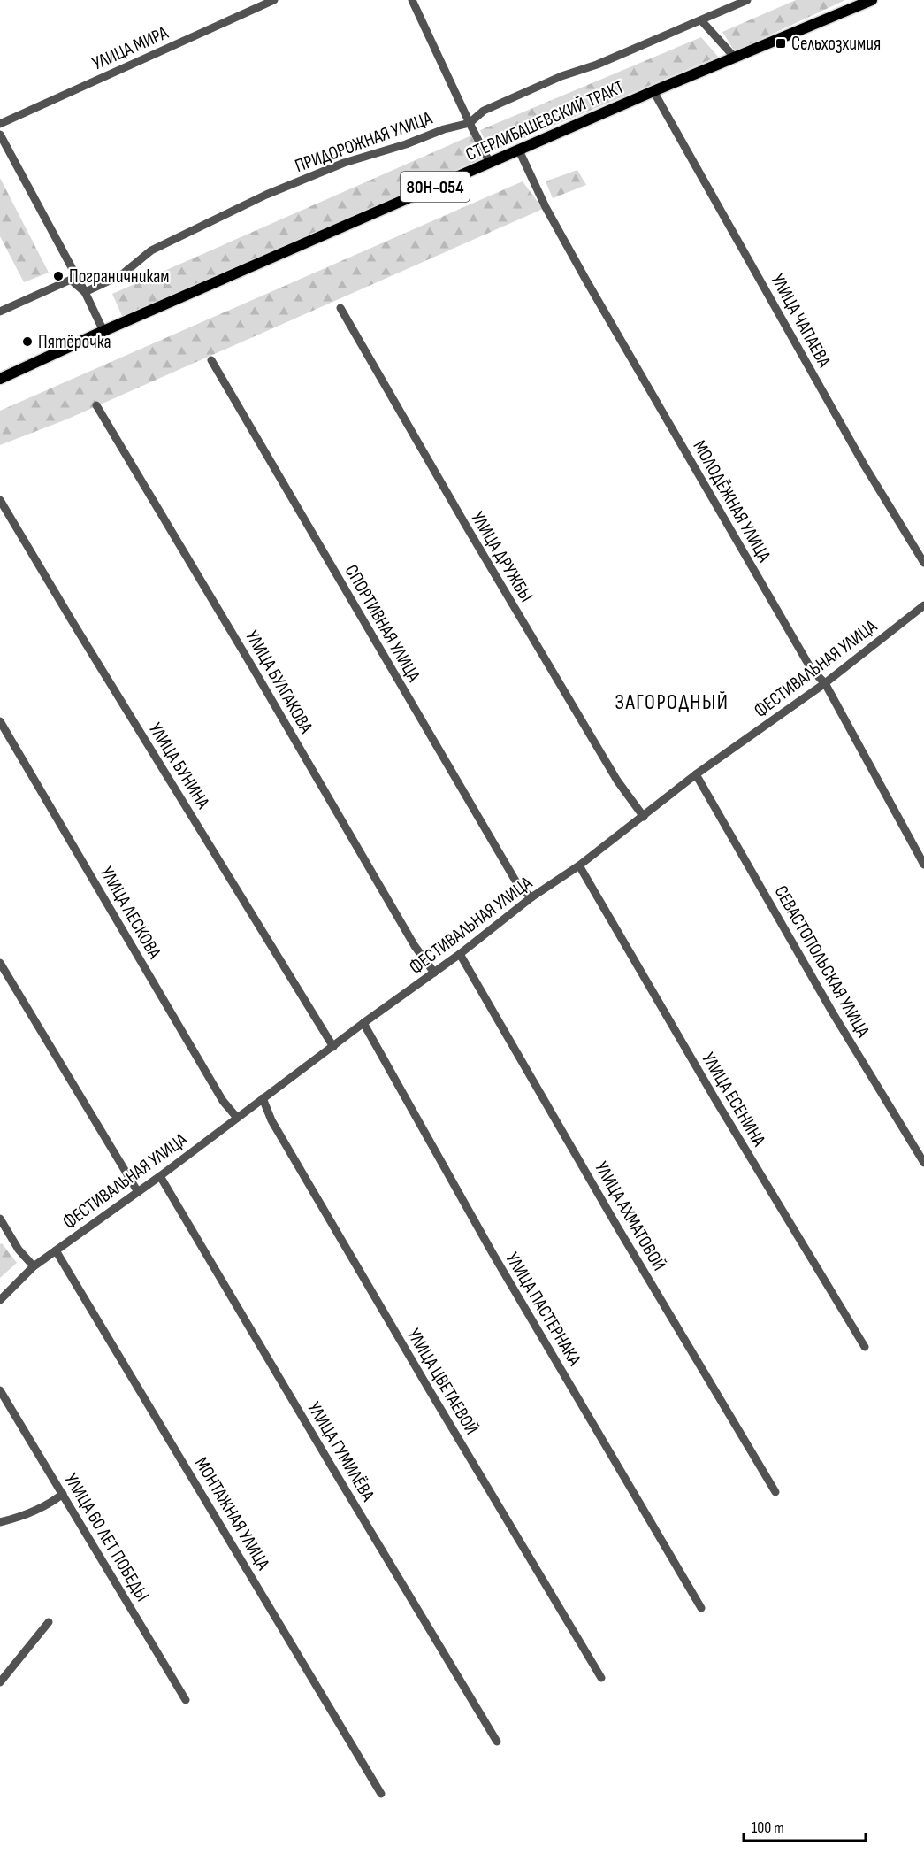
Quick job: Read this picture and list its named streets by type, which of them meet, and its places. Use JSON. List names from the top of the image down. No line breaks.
{"streets":{"main road":["СТЕРЛИБАШЕВСКИЙ ТРАКТ","80Н-054"],"street":["УЛИЦА МИРА","ПРИДОРОЖНАЯ УЛИЦА","УЛИЦА ЧАПАЕВА","МОЛОДЁЖНАЯ УЛИЦА","УЛИЦА ДРУЖБЫ","СПОРТИВНАЯ УЛИЦА","ФЕСТИВАЛЬНАЯ УЛИЦА","УЛИЦА БУЛГАКОВА","УЛИЦА БУНИНА","УЛИЦА ЛЕСКОВА","СЕВАСТОПОЛЬСКАЯ УЛИЦА","УЛИЦА ЕСЕНИНА","УЛИЦА АХМАТОВОЙ","УЛИЦА ПАСТЕРНАКА","УЛИЦА ЦВЕТАЕВОЙ","УЛИЦА ГУМИЛЁВА","МОНТАЖНАЯ УЛИЦА","УЛИЦА 60 ЛЕТ ПОБЕДЫ"]},"crossings":[["СТЕРЛИБАШЕВСКИЙ ТРАКТ","УЛИЦА ЧАПАЕВА"],["СТЕРЛИБАШЕВСКИЙ ТРАКТ","МОЛОДЁЖНАЯ УЛИЦА"],["МОЛОДЁЖНАЯ УЛИЦА","ФЕСТИВАЛЬНАЯ УЛИЦА"],["УЛИЦА ДРУЖБЫ","ФЕСТИВАЛЬНАЯ УЛИЦА"],["СПОРТИВНАЯ УЛИЦА","ФЕСТИВАЛЬНАЯ УЛИЦА"],["ФЕСТИВАЛЬНАЯ УЛИЦА","УЛИЦА БУЛГАКОВА"],["ФЕСТИВАЛЬНАЯ УЛИЦА","УЛИЦА БУНИНА"],["ФЕСТИВАЛЬНАЯ УЛИЦА","УЛИЦА ЛЕСКОВА"],["ФЕСТИВАЛЬНАЯ УЛИЦА","СЕВАСТОПОЛЬСКАЯ УЛИЦА"],["ФЕСТИВАЛЬНАЯ УЛИЦА","УЛИЦА ЕСЕНИНА"],["ФЕСТИВАЛЬНАЯ УЛИЦА","УЛИЦА АХМАТОВОЙ"],["ФЕСТИВАЛЬНАЯ УЛИЦА","УЛИЦА ПАСТЕРНАКА"],["ФЕСТИВАЛЬНАЯ УЛИЦА","УЛИЦА ЦВЕТАЕВОЙ"],["ФЕСТИВАЛЬНАЯ УЛИЦА","УЛИЦА ГУМИЛЁВА"],["ФЕСТИВАЛЬНАЯ УЛИЦА","МОНТАЖНАЯ УЛИЦА"]],"districts":["ЗАГОРОДНЫЙ"],"places":{"transit":["Сельхозхимия"],"other":["Пограничникам","Пятёрочка"]},"scale_bar":"100 m"}
